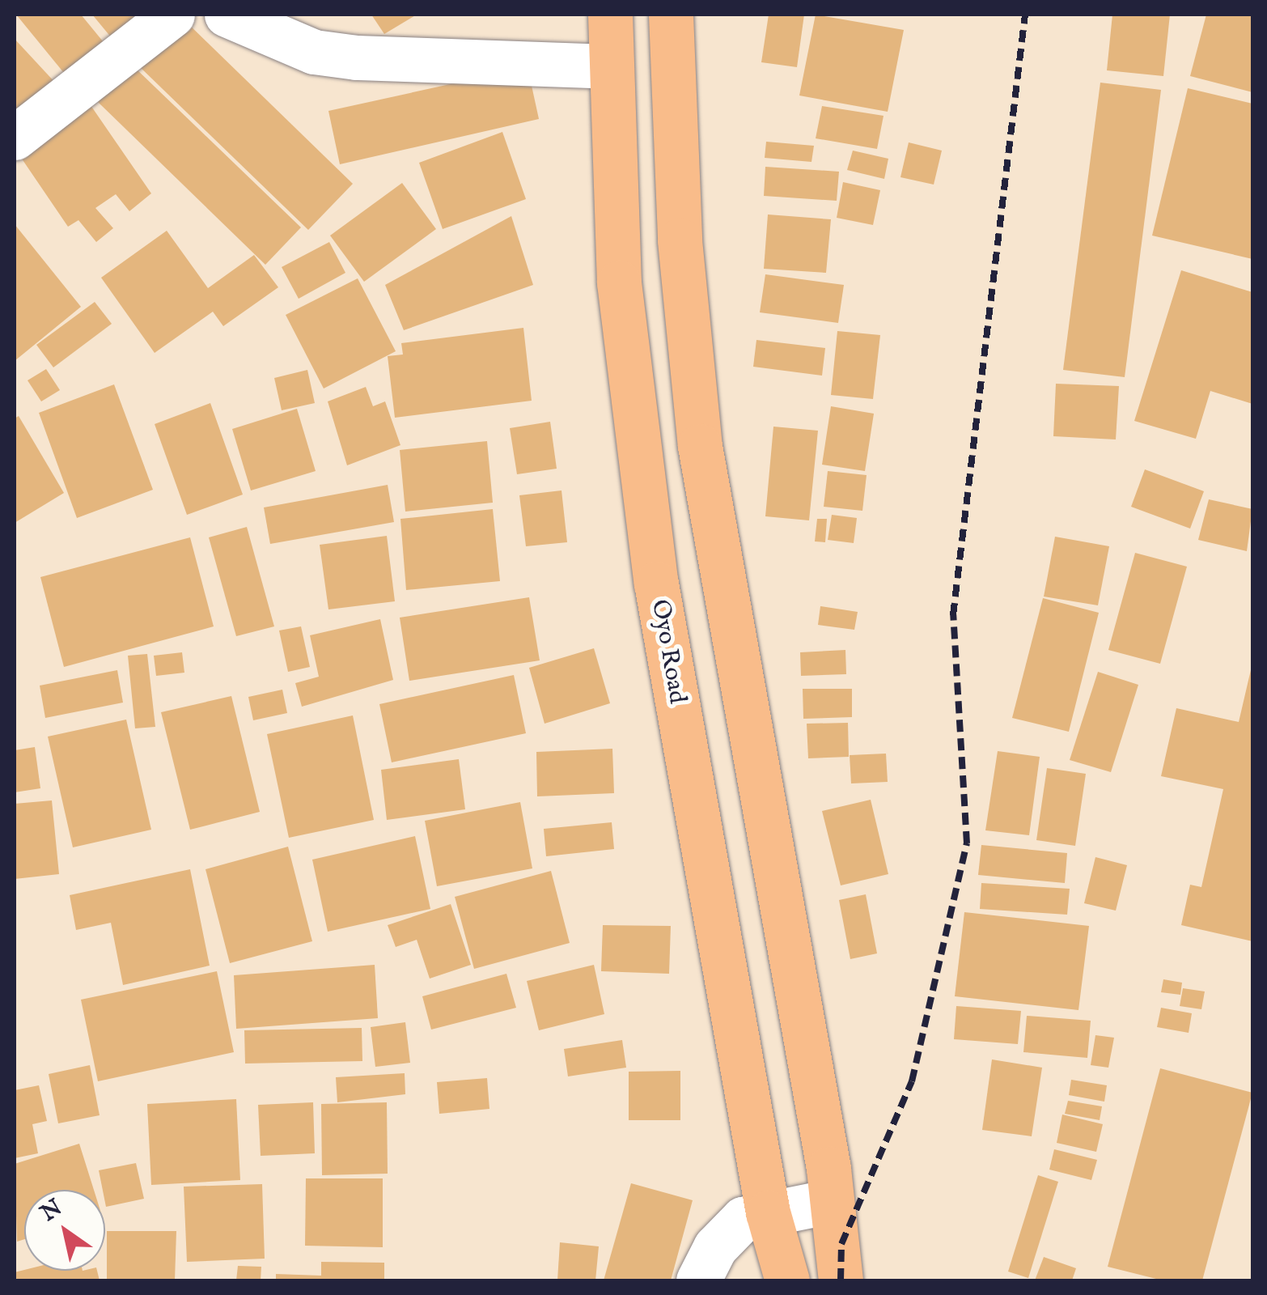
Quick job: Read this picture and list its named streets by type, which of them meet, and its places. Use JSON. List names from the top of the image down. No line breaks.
{"streets":{"main road":["Oyo Road"]},"north":"top left"}
